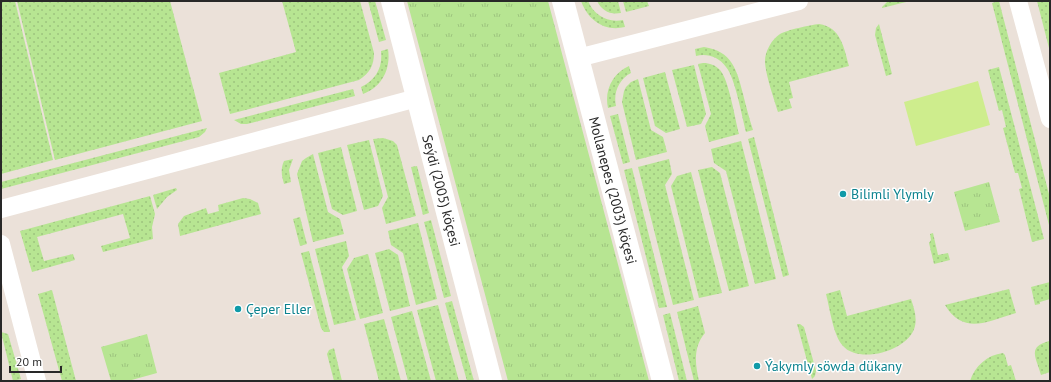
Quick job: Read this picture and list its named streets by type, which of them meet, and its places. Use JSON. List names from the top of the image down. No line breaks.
{"streets":{"street":["Seýdi (2005) köçesi","Mollanepes (2003) köçesi"]},"places":["Bilimli Ylymly","Çeper Eller","Ýakymly söwda dükany"],"scale_bar":"20 m"}
